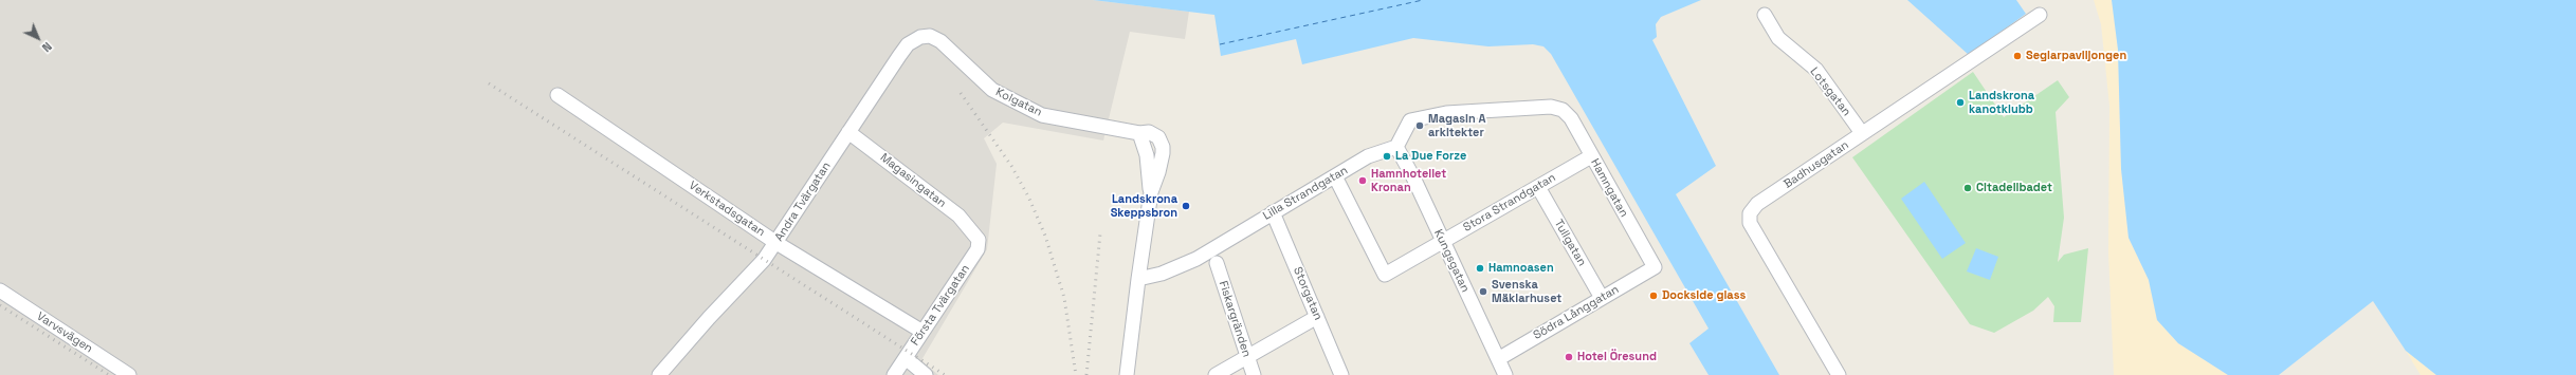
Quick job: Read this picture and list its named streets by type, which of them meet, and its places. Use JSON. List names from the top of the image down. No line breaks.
{"streets":{"street":["Lotsgatan","Kolgatan","Badhusgatan","Magasingatan","Hamngatan","Lilla Strandgatan","Andra Tvärgatan","Stora Strandgatan","Verkstadsgatan","Tullgatan","Kungsgatan","Storgatan","Första Tvärgatan","Södra Långgatan","Fiskargränden","Varvsvägen"]},"crossings":[["Lotsgatan","Badhusgatan"],["Kolgatan","Lilla Strandgatan"],["Kolgatan","Andra Tvärgatan"],["Magasingatan","Andra Tvärgatan"],["Magasingatan","Första Tvärgatan"],["Hamngatan","Lilla Strandgatan"],["Hamngatan","Stora Strandgatan"],["Hamngatan","Kungsgatan"],["Hamngatan","Södra Långgatan"],["Lilla Strandgatan","Stora Strandgatan"],["Lilla Strandgatan","Kungsgatan"],["Lilla Strandgatan","Storgatan"],["Andra Tvärgatan","Verkstadsgatan"],["Stora Strandgatan","Tullgatan"],["Stora Strandgatan","Kungsgatan"],["Verkstadsgatan","Första Tvärgatan"],["Tullgatan","Södra Långgatan"],["Kungsgatan","Södra Långgatan"]],"places":["Seglarpaviljongen","Landskrona kanotklubb","Magasin A arkitekter","La Due Forze","Hamnhotellet Kronan","Citadellbadet","Landskrona Skeppsbron","Hamnoasen","Svenska Mäklarhuset","Dockside glass","Hotel Öresund"],"north":"bottom right"}
